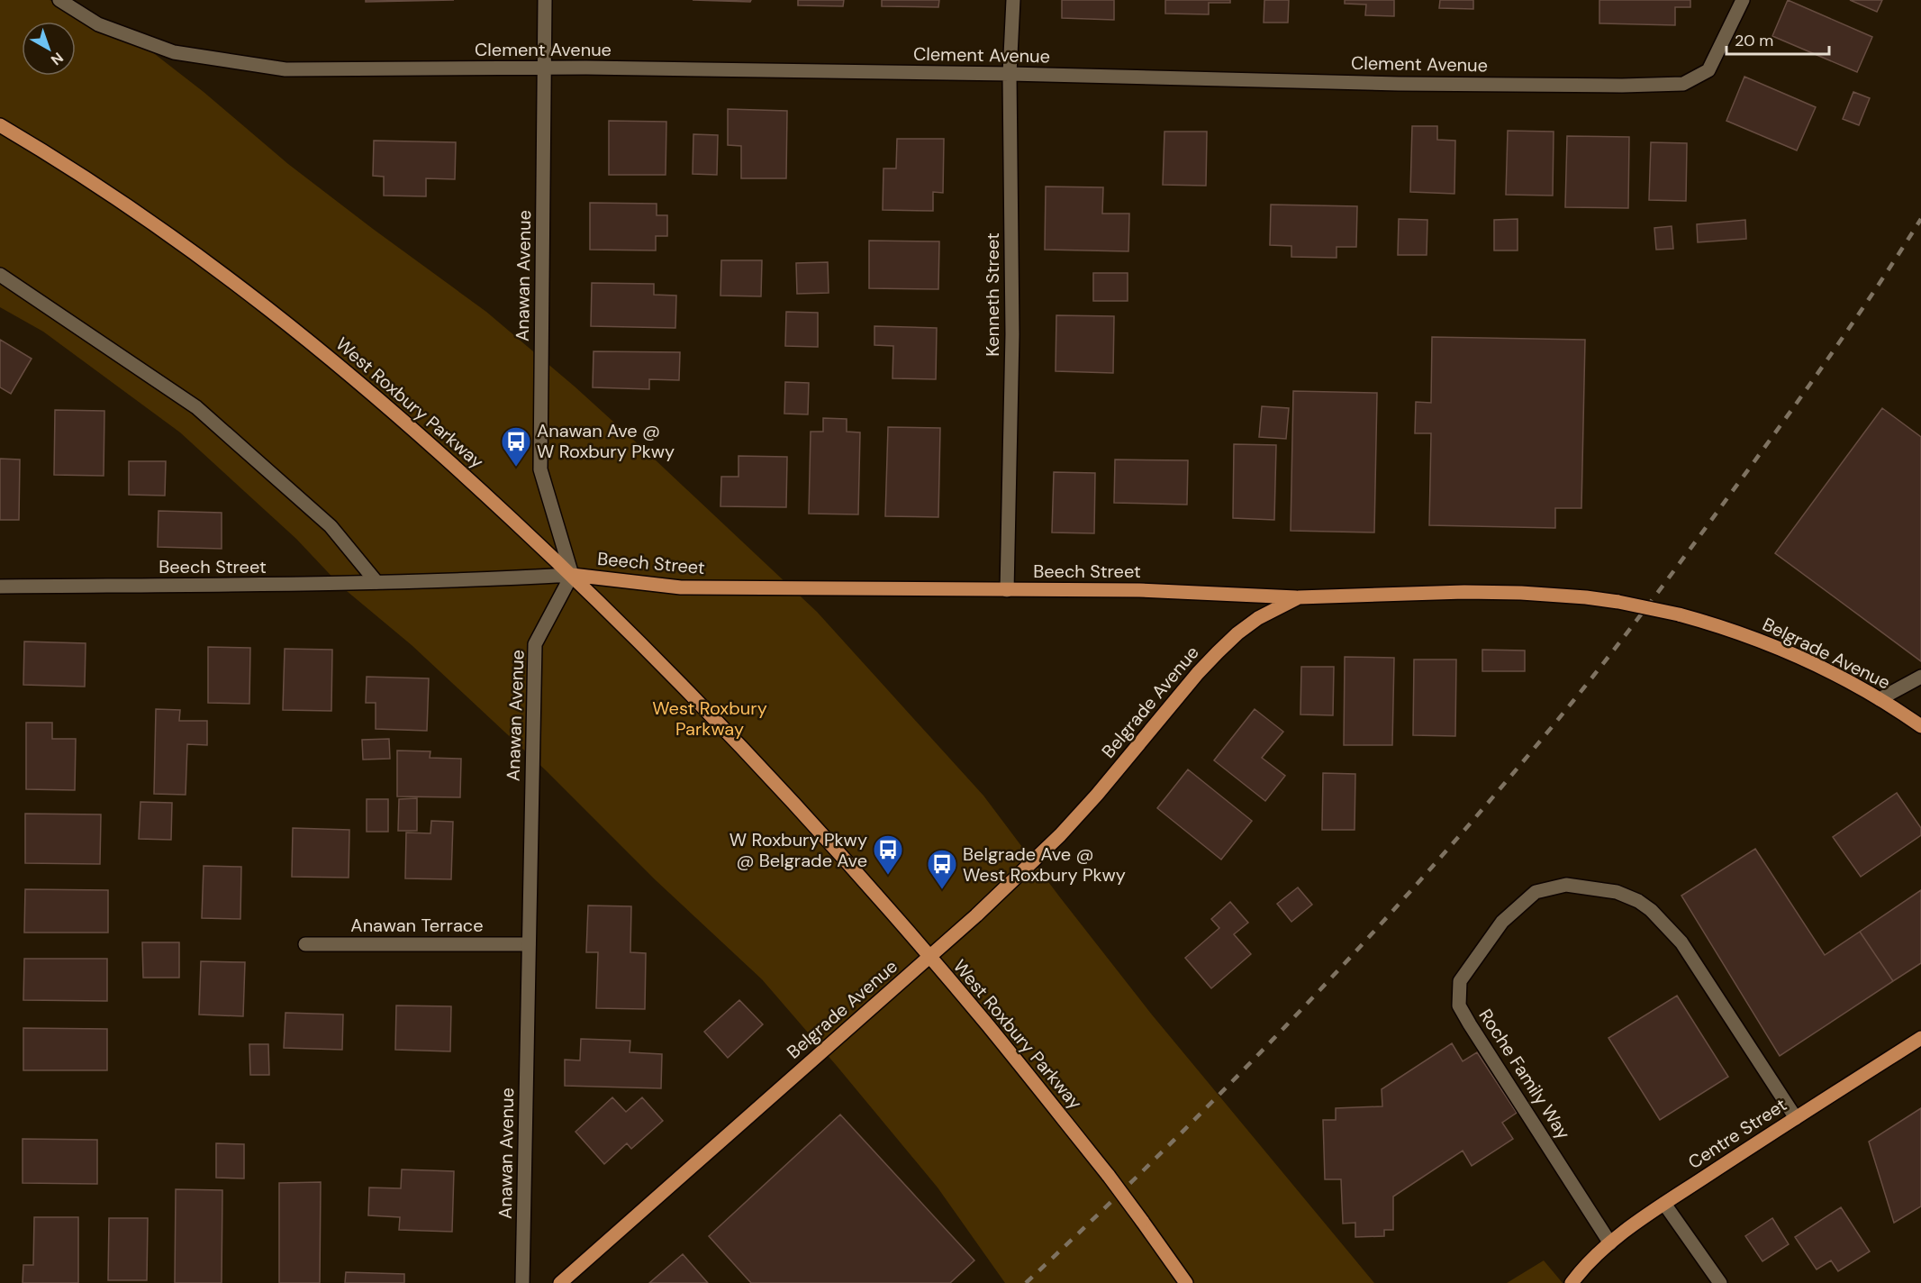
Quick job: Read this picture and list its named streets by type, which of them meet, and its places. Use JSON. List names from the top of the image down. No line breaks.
{"streets":{"main road":["West Roxbury Parkway","Beech Street","Belgrade Avenue","Centre Street"],"street":["Clement Avenue","Anawan Avenue","Kenneth Street","Anawan Terrace","Roche Family Way"]},"crossings":[["Clement Avenue","Anawan Avenue"],["Clement Avenue","Kenneth Street"],["Anawan Avenue","West Roxbury Parkway"],["Anawan Avenue","Beech Street"],["Anawan Avenue","Anawan Terrace"],["Kenneth Street","Beech Street"],["West Roxbury Parkway","Beech Street"],["West Roxbury Parkway","Belgrade Avenue"],["Beech Street","Belgrade Avenue"],["Roche Family Way","Centre Street"]],"parks":["West Roxbury Parkway"],"places":{"bus stop":["Anawan Ave @ W Roxbury Pkwy","W Roxbury Pkwy @ Belgrade Ave","Belgrade Ave @ West Roxbury Pkwy"]},"scale_bar":"20 m","north":"bottom right"}
